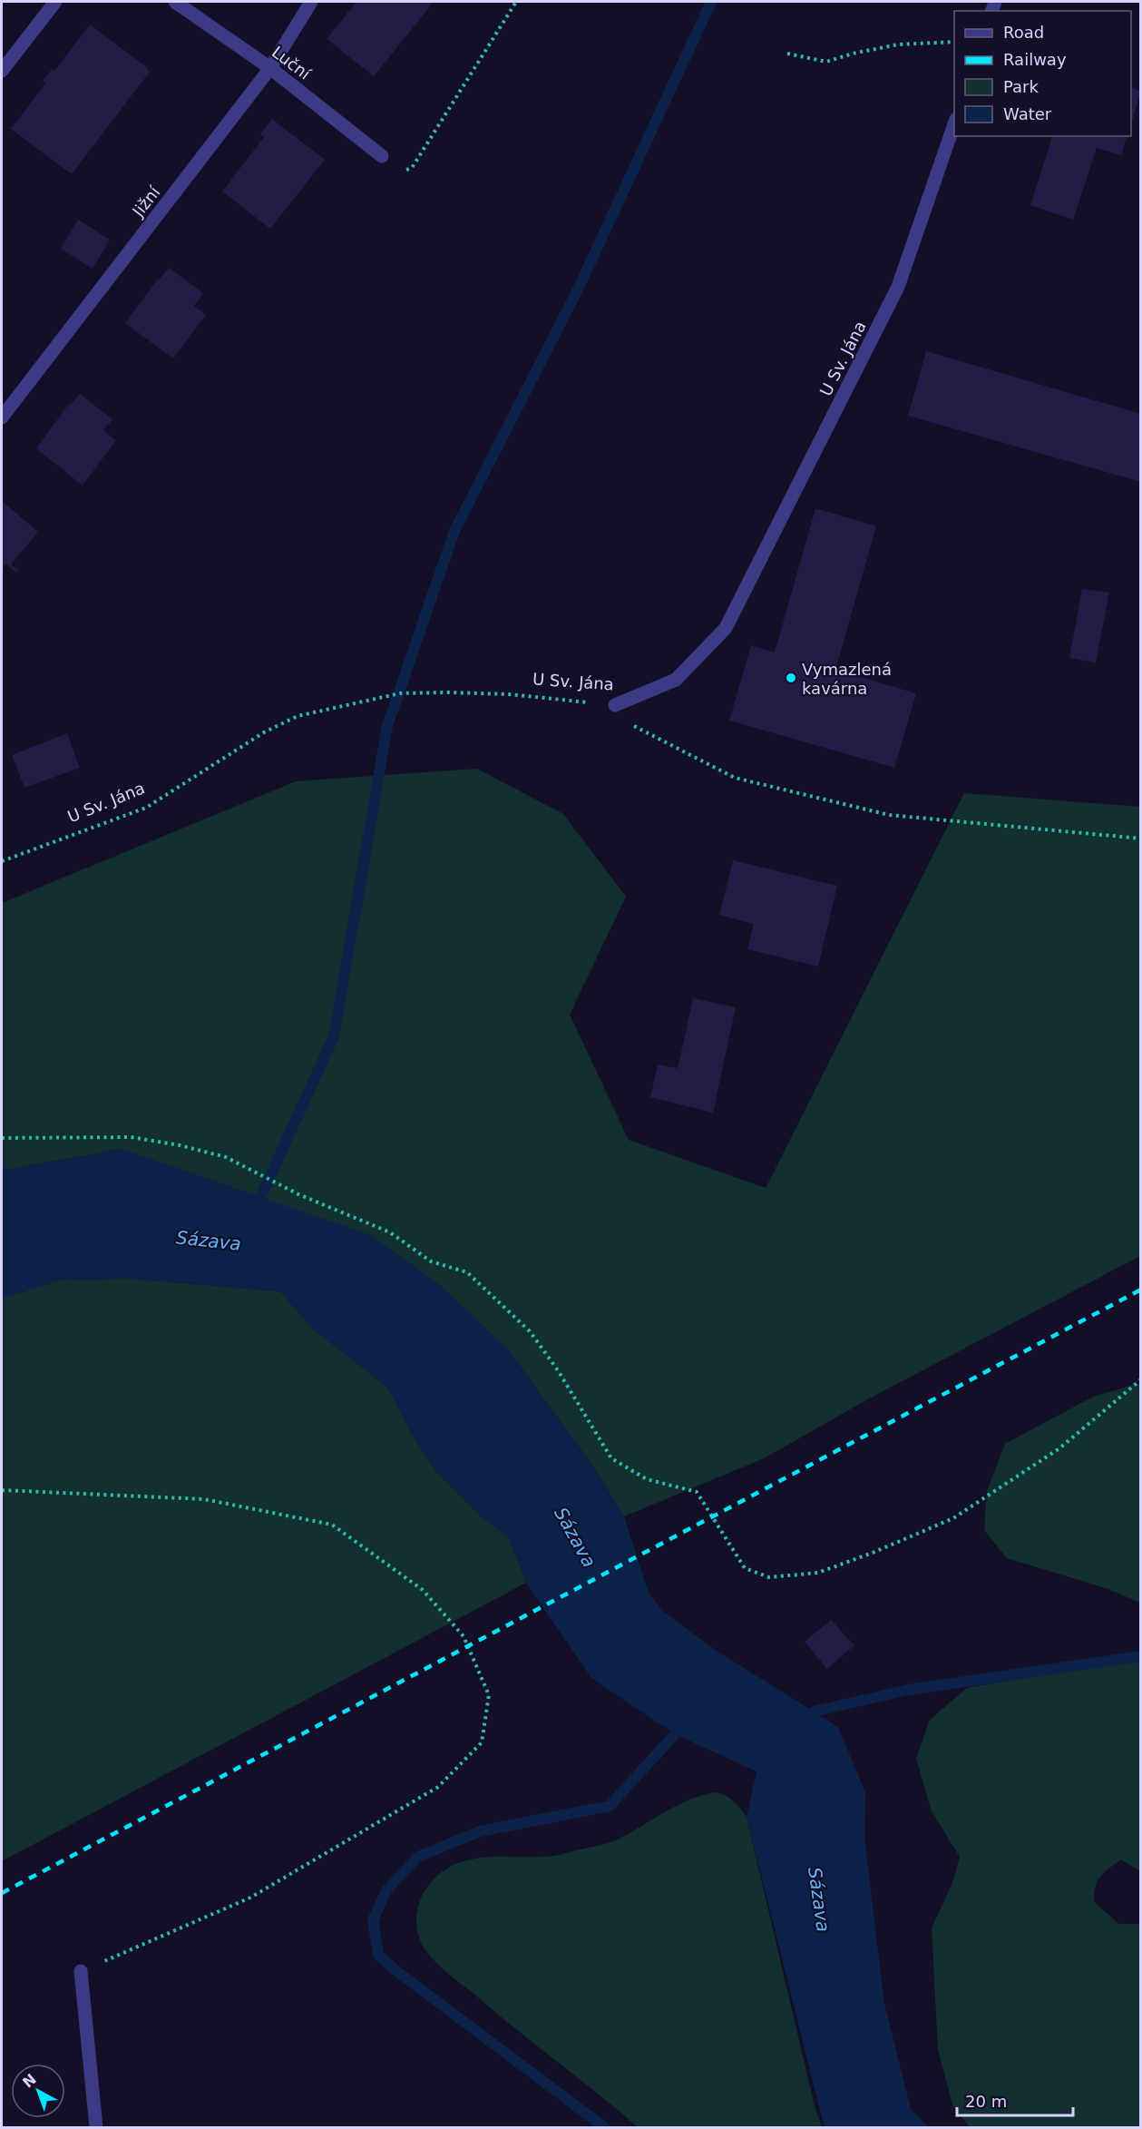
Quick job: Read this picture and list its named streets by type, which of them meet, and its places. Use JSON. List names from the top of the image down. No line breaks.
{"streets":{"street":["Luční","Jižní","U Sv. Jána"]},"crossings":[["Luční","Jižní"]],"water":["Sázava"],"places":["Vymazlená kavárna"],"legend":["Road","Railway","Park","Water"],"scale_bar":"20 m","north":"top left"}
